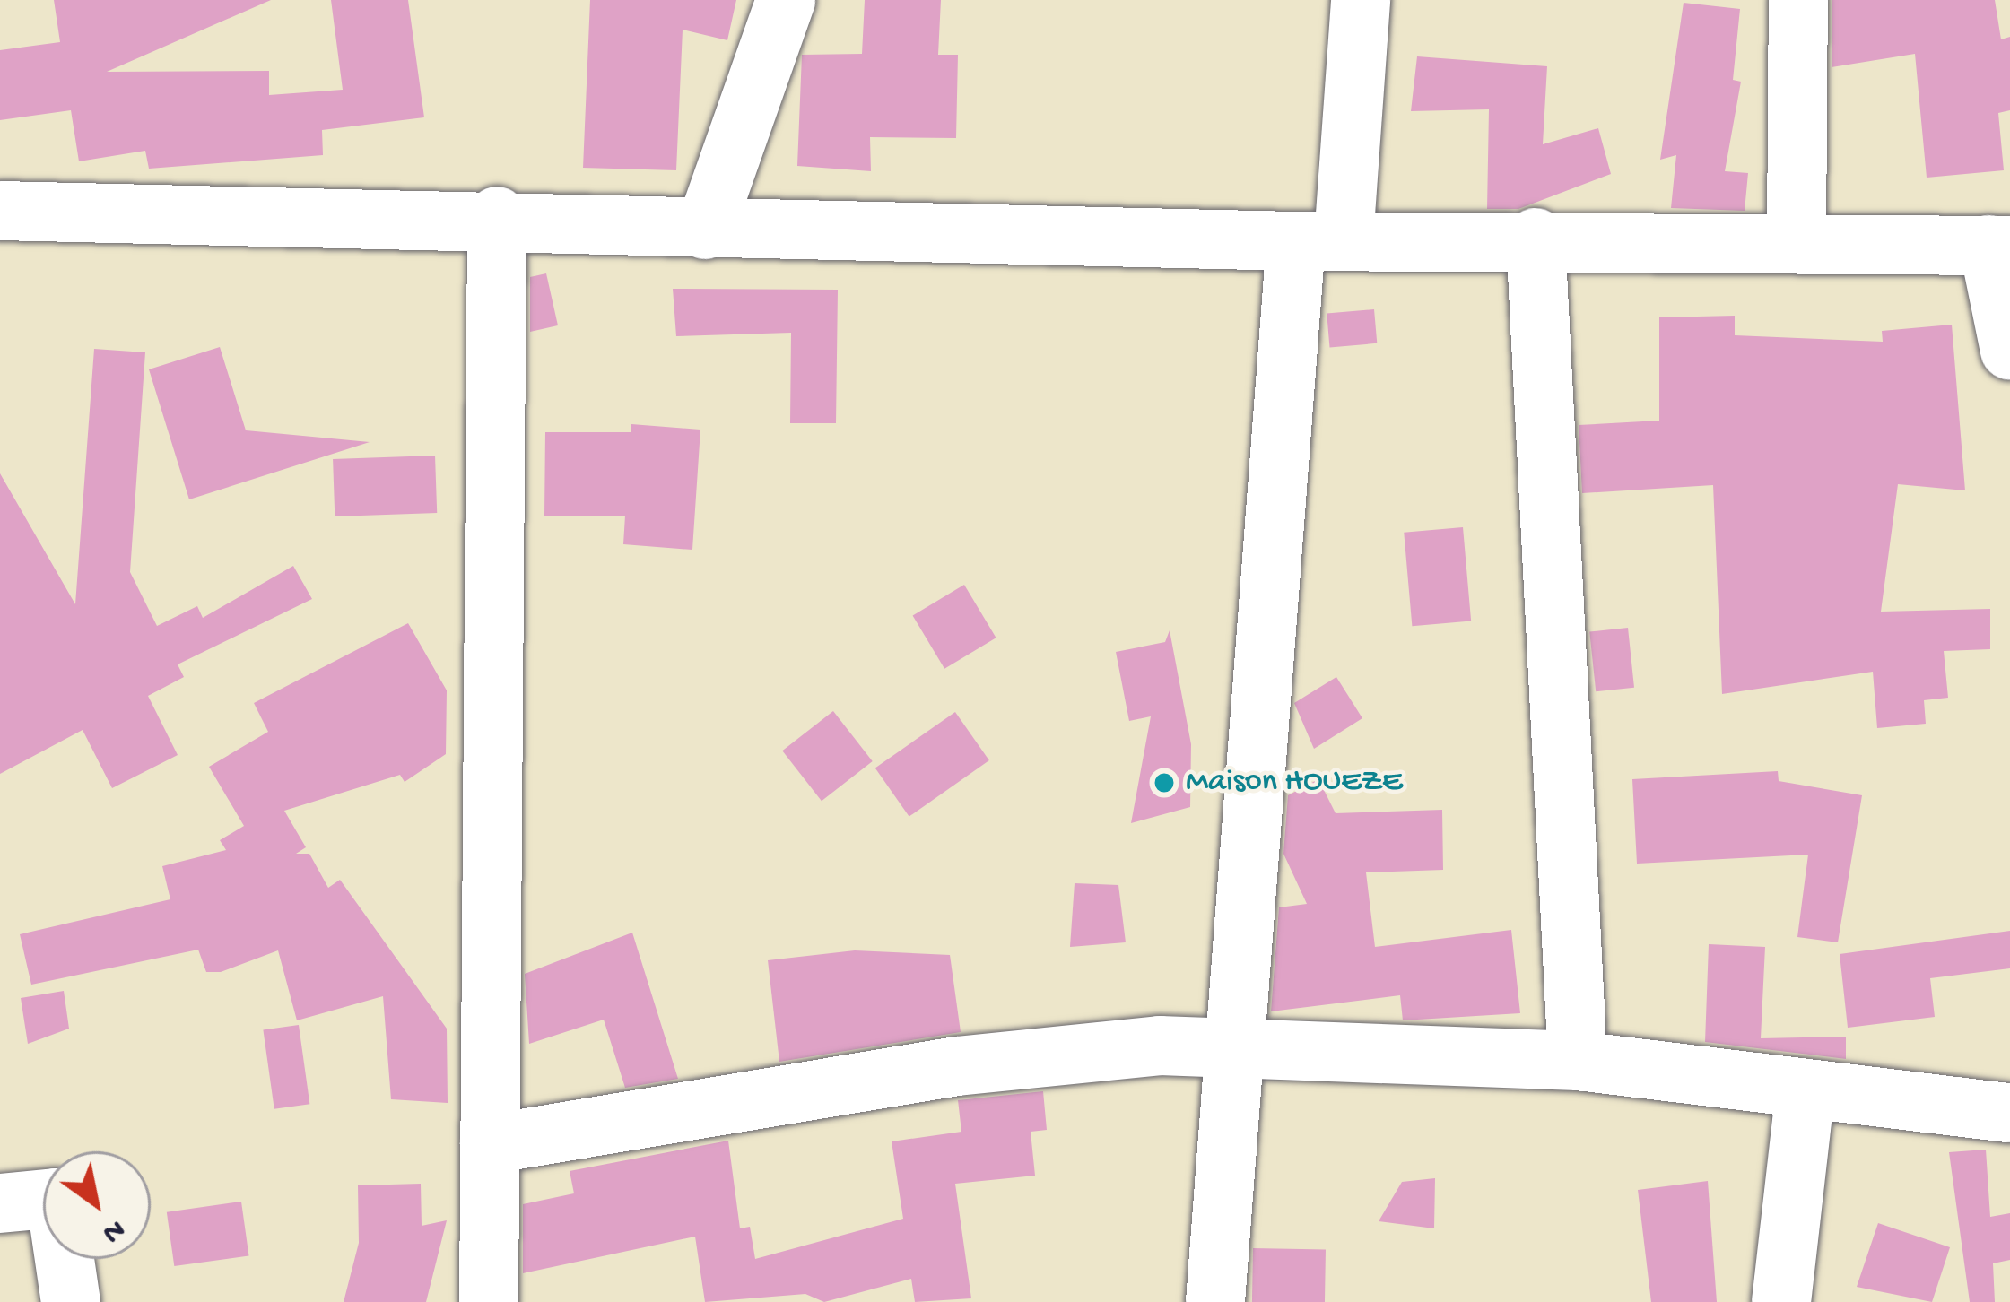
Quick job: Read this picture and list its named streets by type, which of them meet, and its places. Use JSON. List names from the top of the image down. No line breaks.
{"places":["Maison HOUEZE"],"north":"bottom right"}
